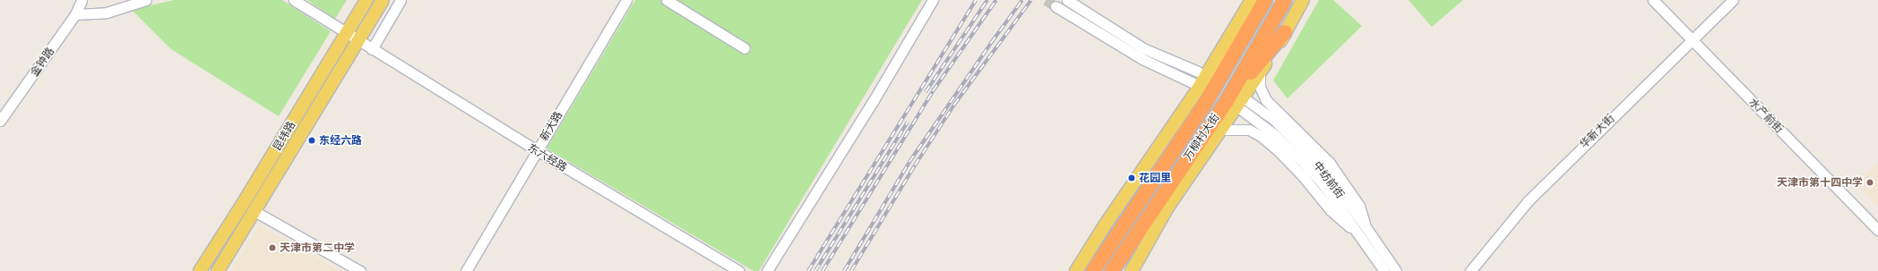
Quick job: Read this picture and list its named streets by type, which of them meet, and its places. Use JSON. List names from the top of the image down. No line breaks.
{"streets":{"highway":["万柳村大街"],"main road":["昆纬路"],"street":["金钟路","水产前街","新大路","华新大街","东六经路","中纺前街"]},"crossings":[["水产前街","华新大街"],["新大路","东六经路"],["昆纬路","东六经路"]],"places":["东经六路","花园里","天津市第十四中学","天津市第二中学"]}
